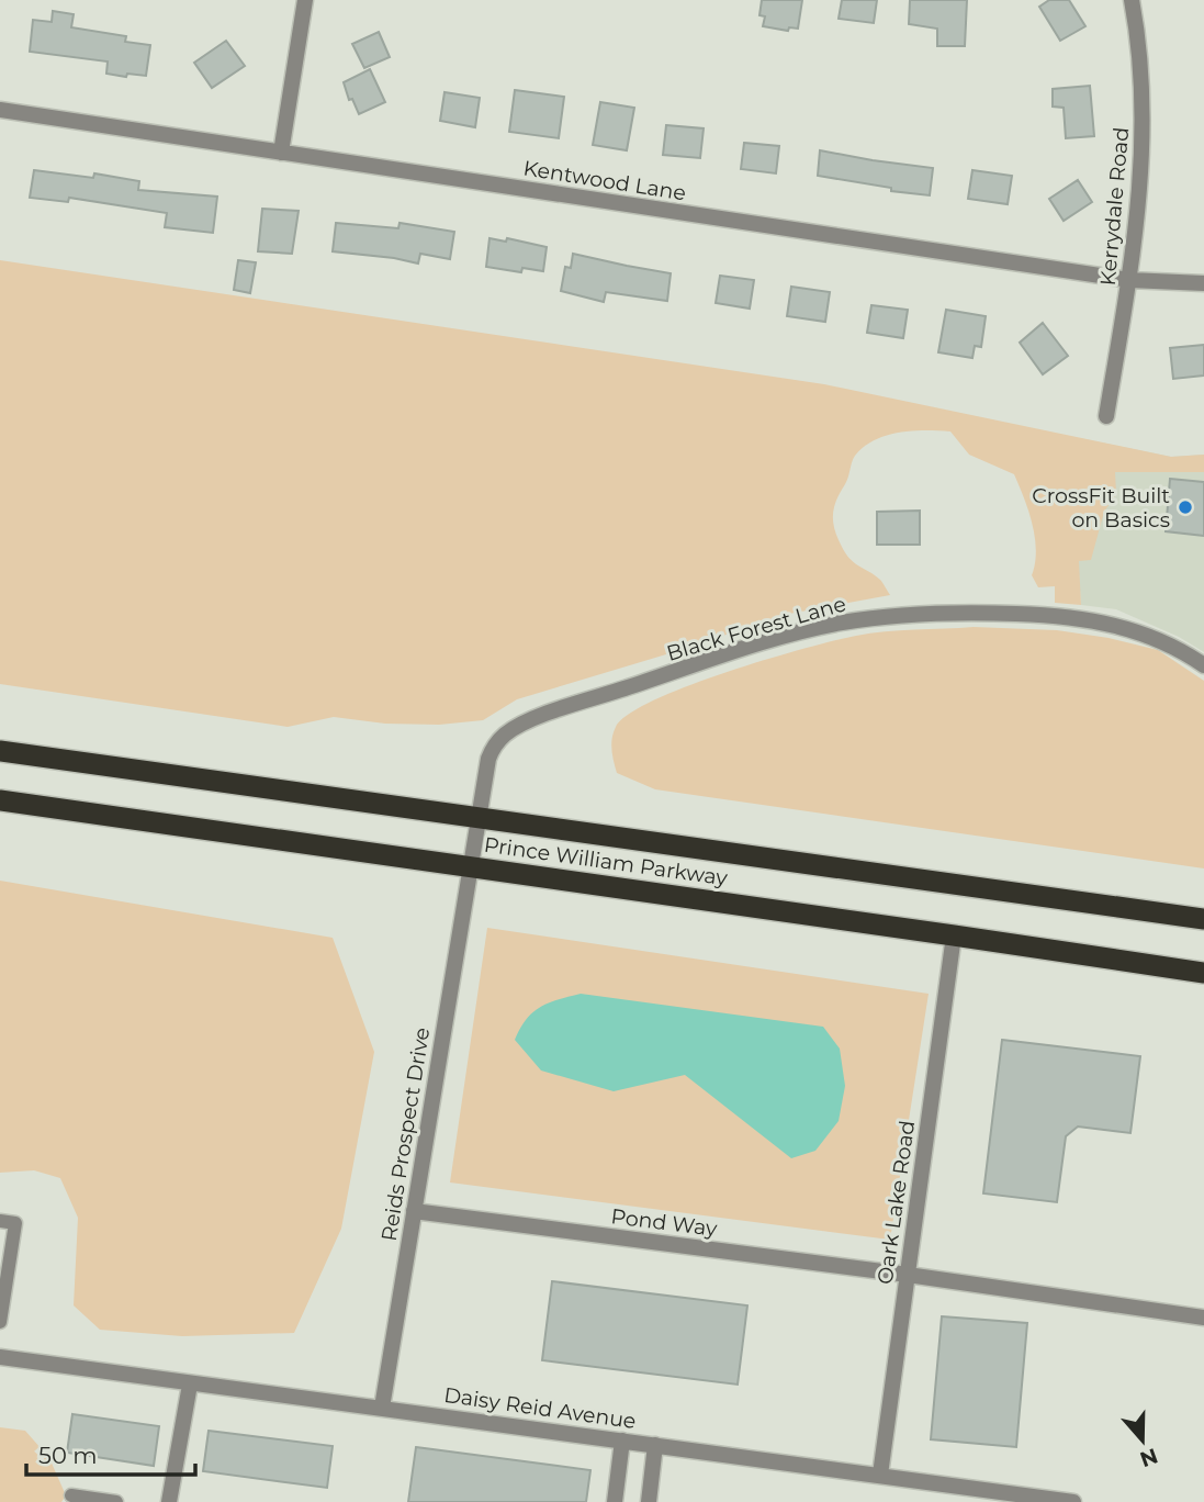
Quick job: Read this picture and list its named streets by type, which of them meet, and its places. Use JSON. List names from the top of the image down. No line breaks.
{"streets":{"highway":["Prince William Parkway"],"street":["Kentwood Lane","Kerrydale Road","Black Forest Lane","Reids Prospect Drive","Oark Lake Road","Pond Way","Daisy Reid Avenue"]},"crossings":[["Kentwood Lane","Kerrydale Road"],["Black Forest Lane","Prince William Parkway"],["Black Forest Lane","Reids Prospect Drive"],["Prince William Parkway","Reids Prospect Drive"],["Prince William Parkway","Oark Lake Road"],["Reids Prospect Drive","Pond Way"],["Reids Prospect Drive","Daisy Reid Avenue"],["Oark Lake Road","Pond Way"],["Oark Lake Road","Daisy Reid Avenue"]],"places":["CrossFit Built on Basics"],"scale_bar":"50 m","north":"bottom"}
